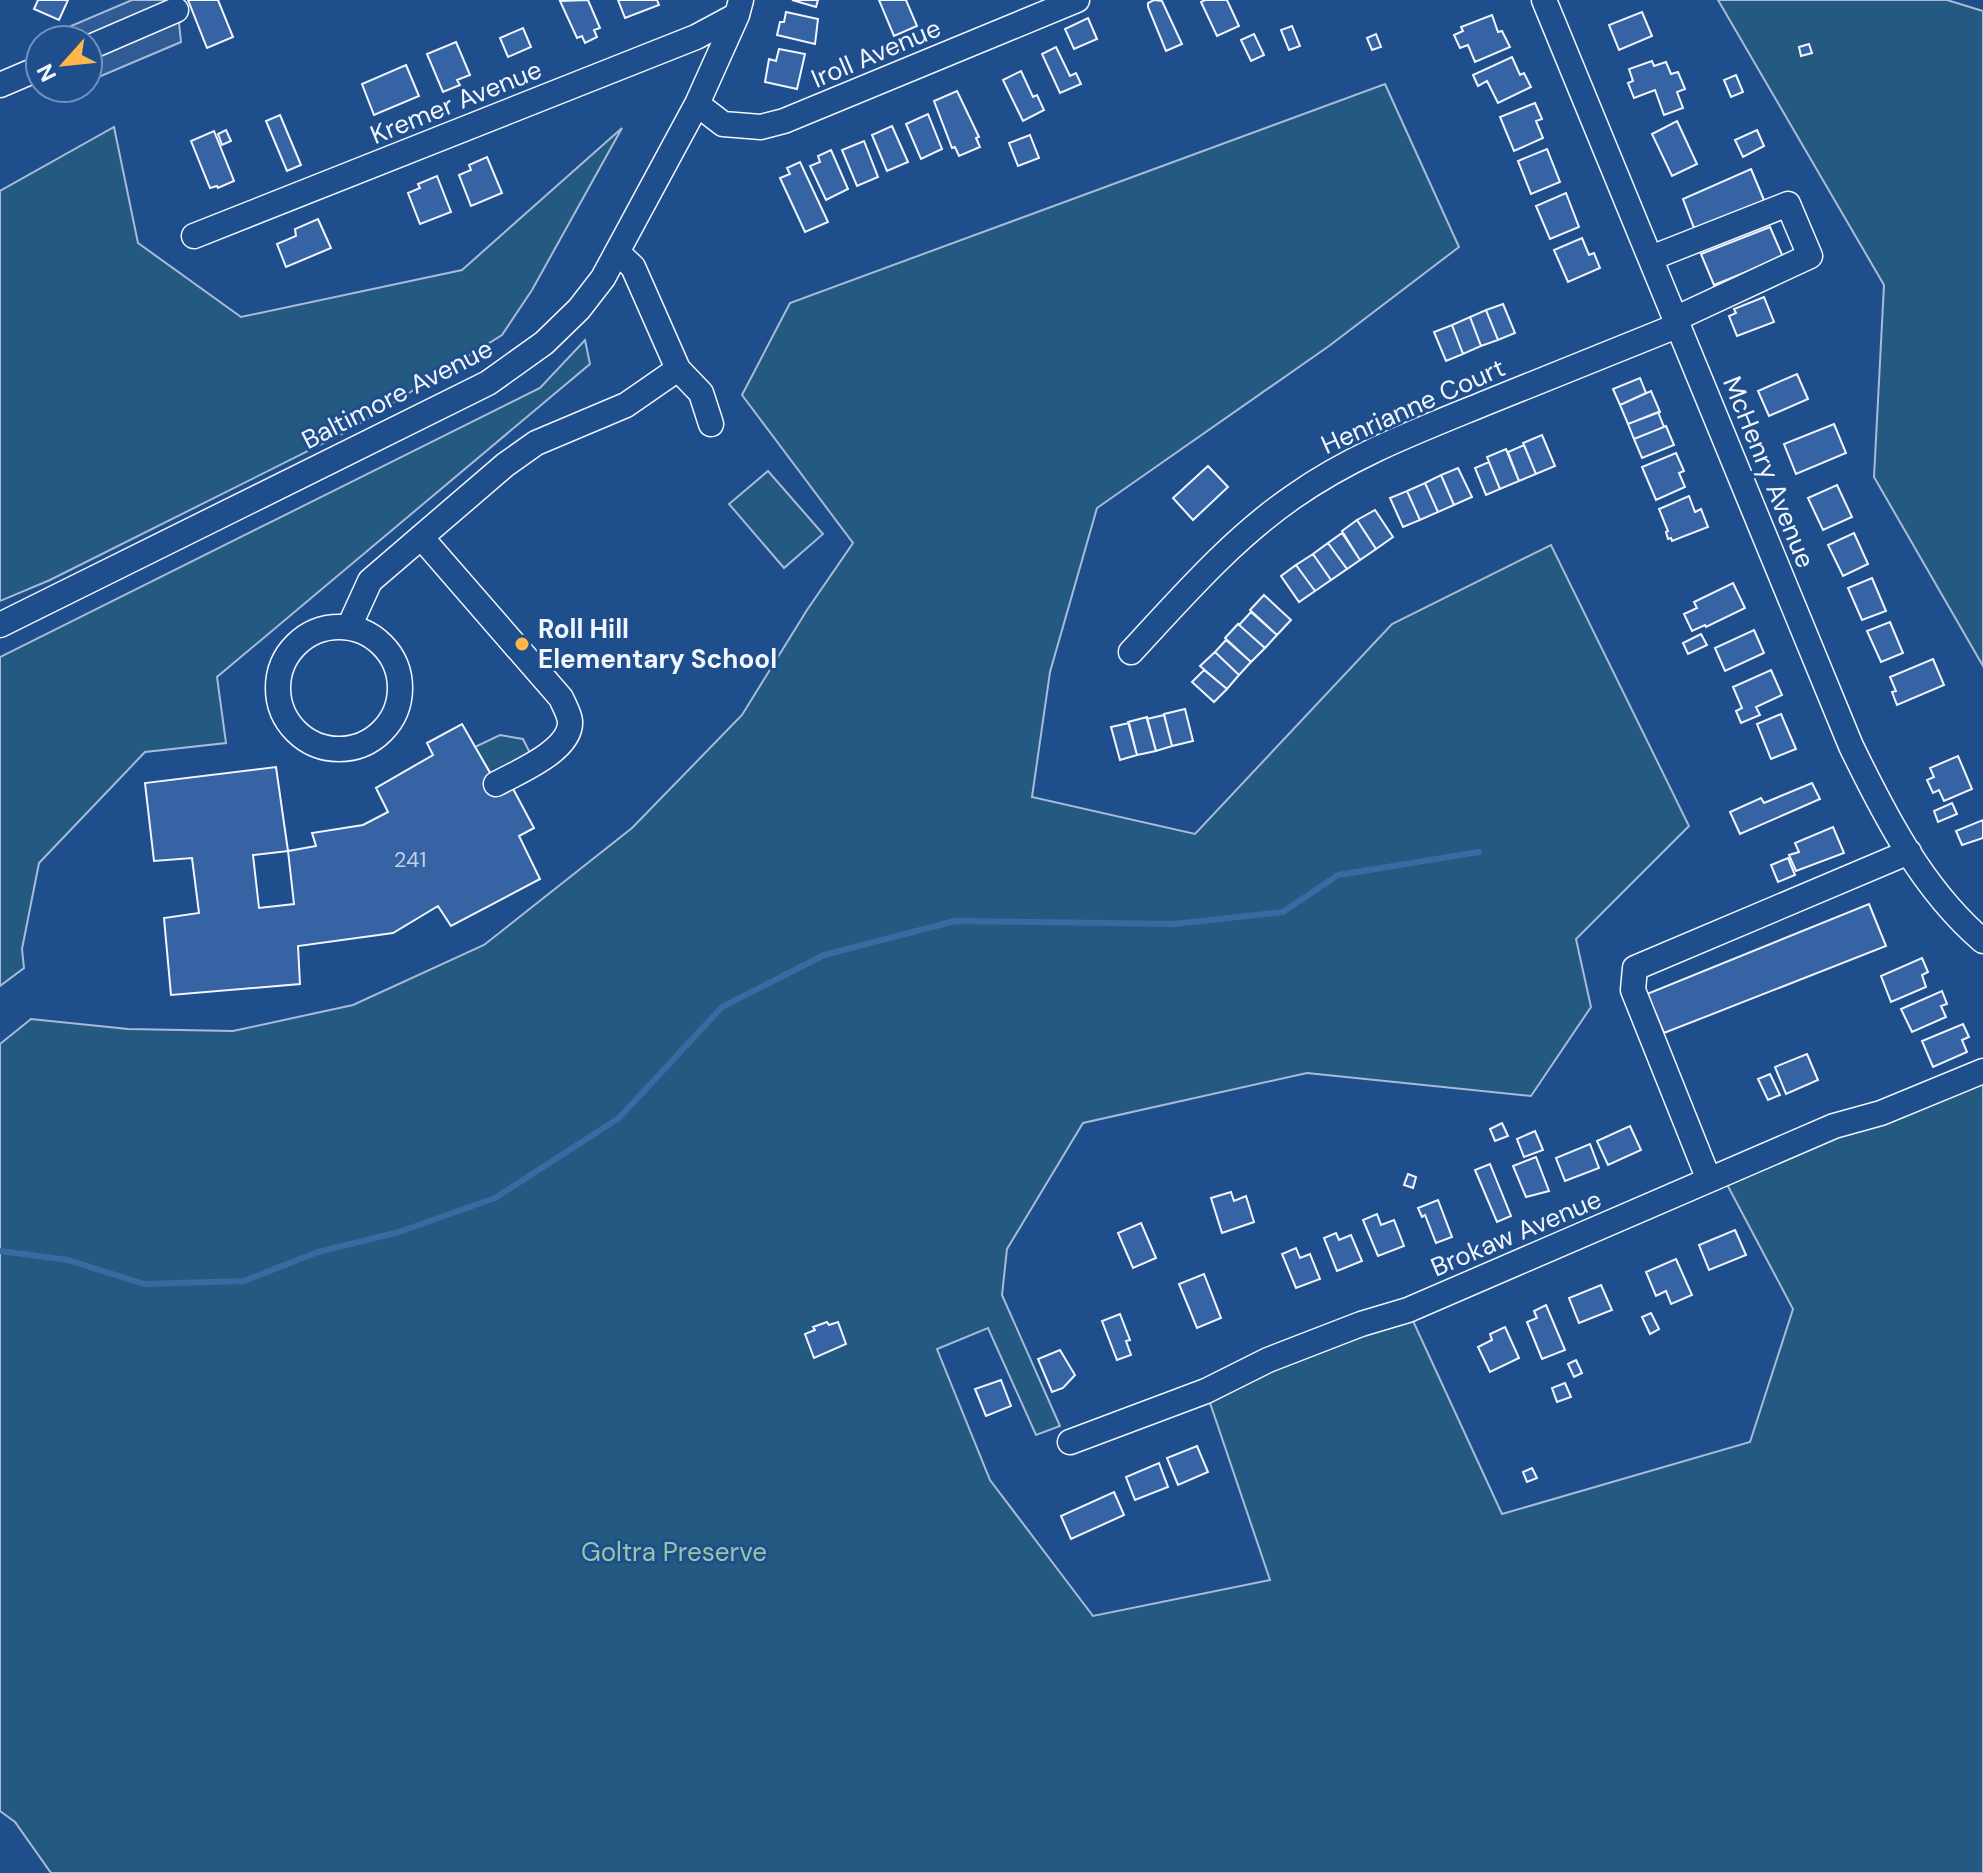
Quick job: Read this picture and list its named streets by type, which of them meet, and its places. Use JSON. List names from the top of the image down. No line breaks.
{"streets":{"street":["Iroll Avenue","Kremer Avenue","Baltimore Avenue","Henrianne Court","McHenry Avenue","Brokaw Avenue"]},"crossings":[["Iroll Avenue","Baltimore Avenue"],["Kremer Avenue","Baltimore Avenue"],["Henrianne Court","McHenry Avenue"]],"parks":["Goltra Preserve"],"places":["Roll Hill Elementary School"],"house_numbers":["241"],"north":"bottom left"}
